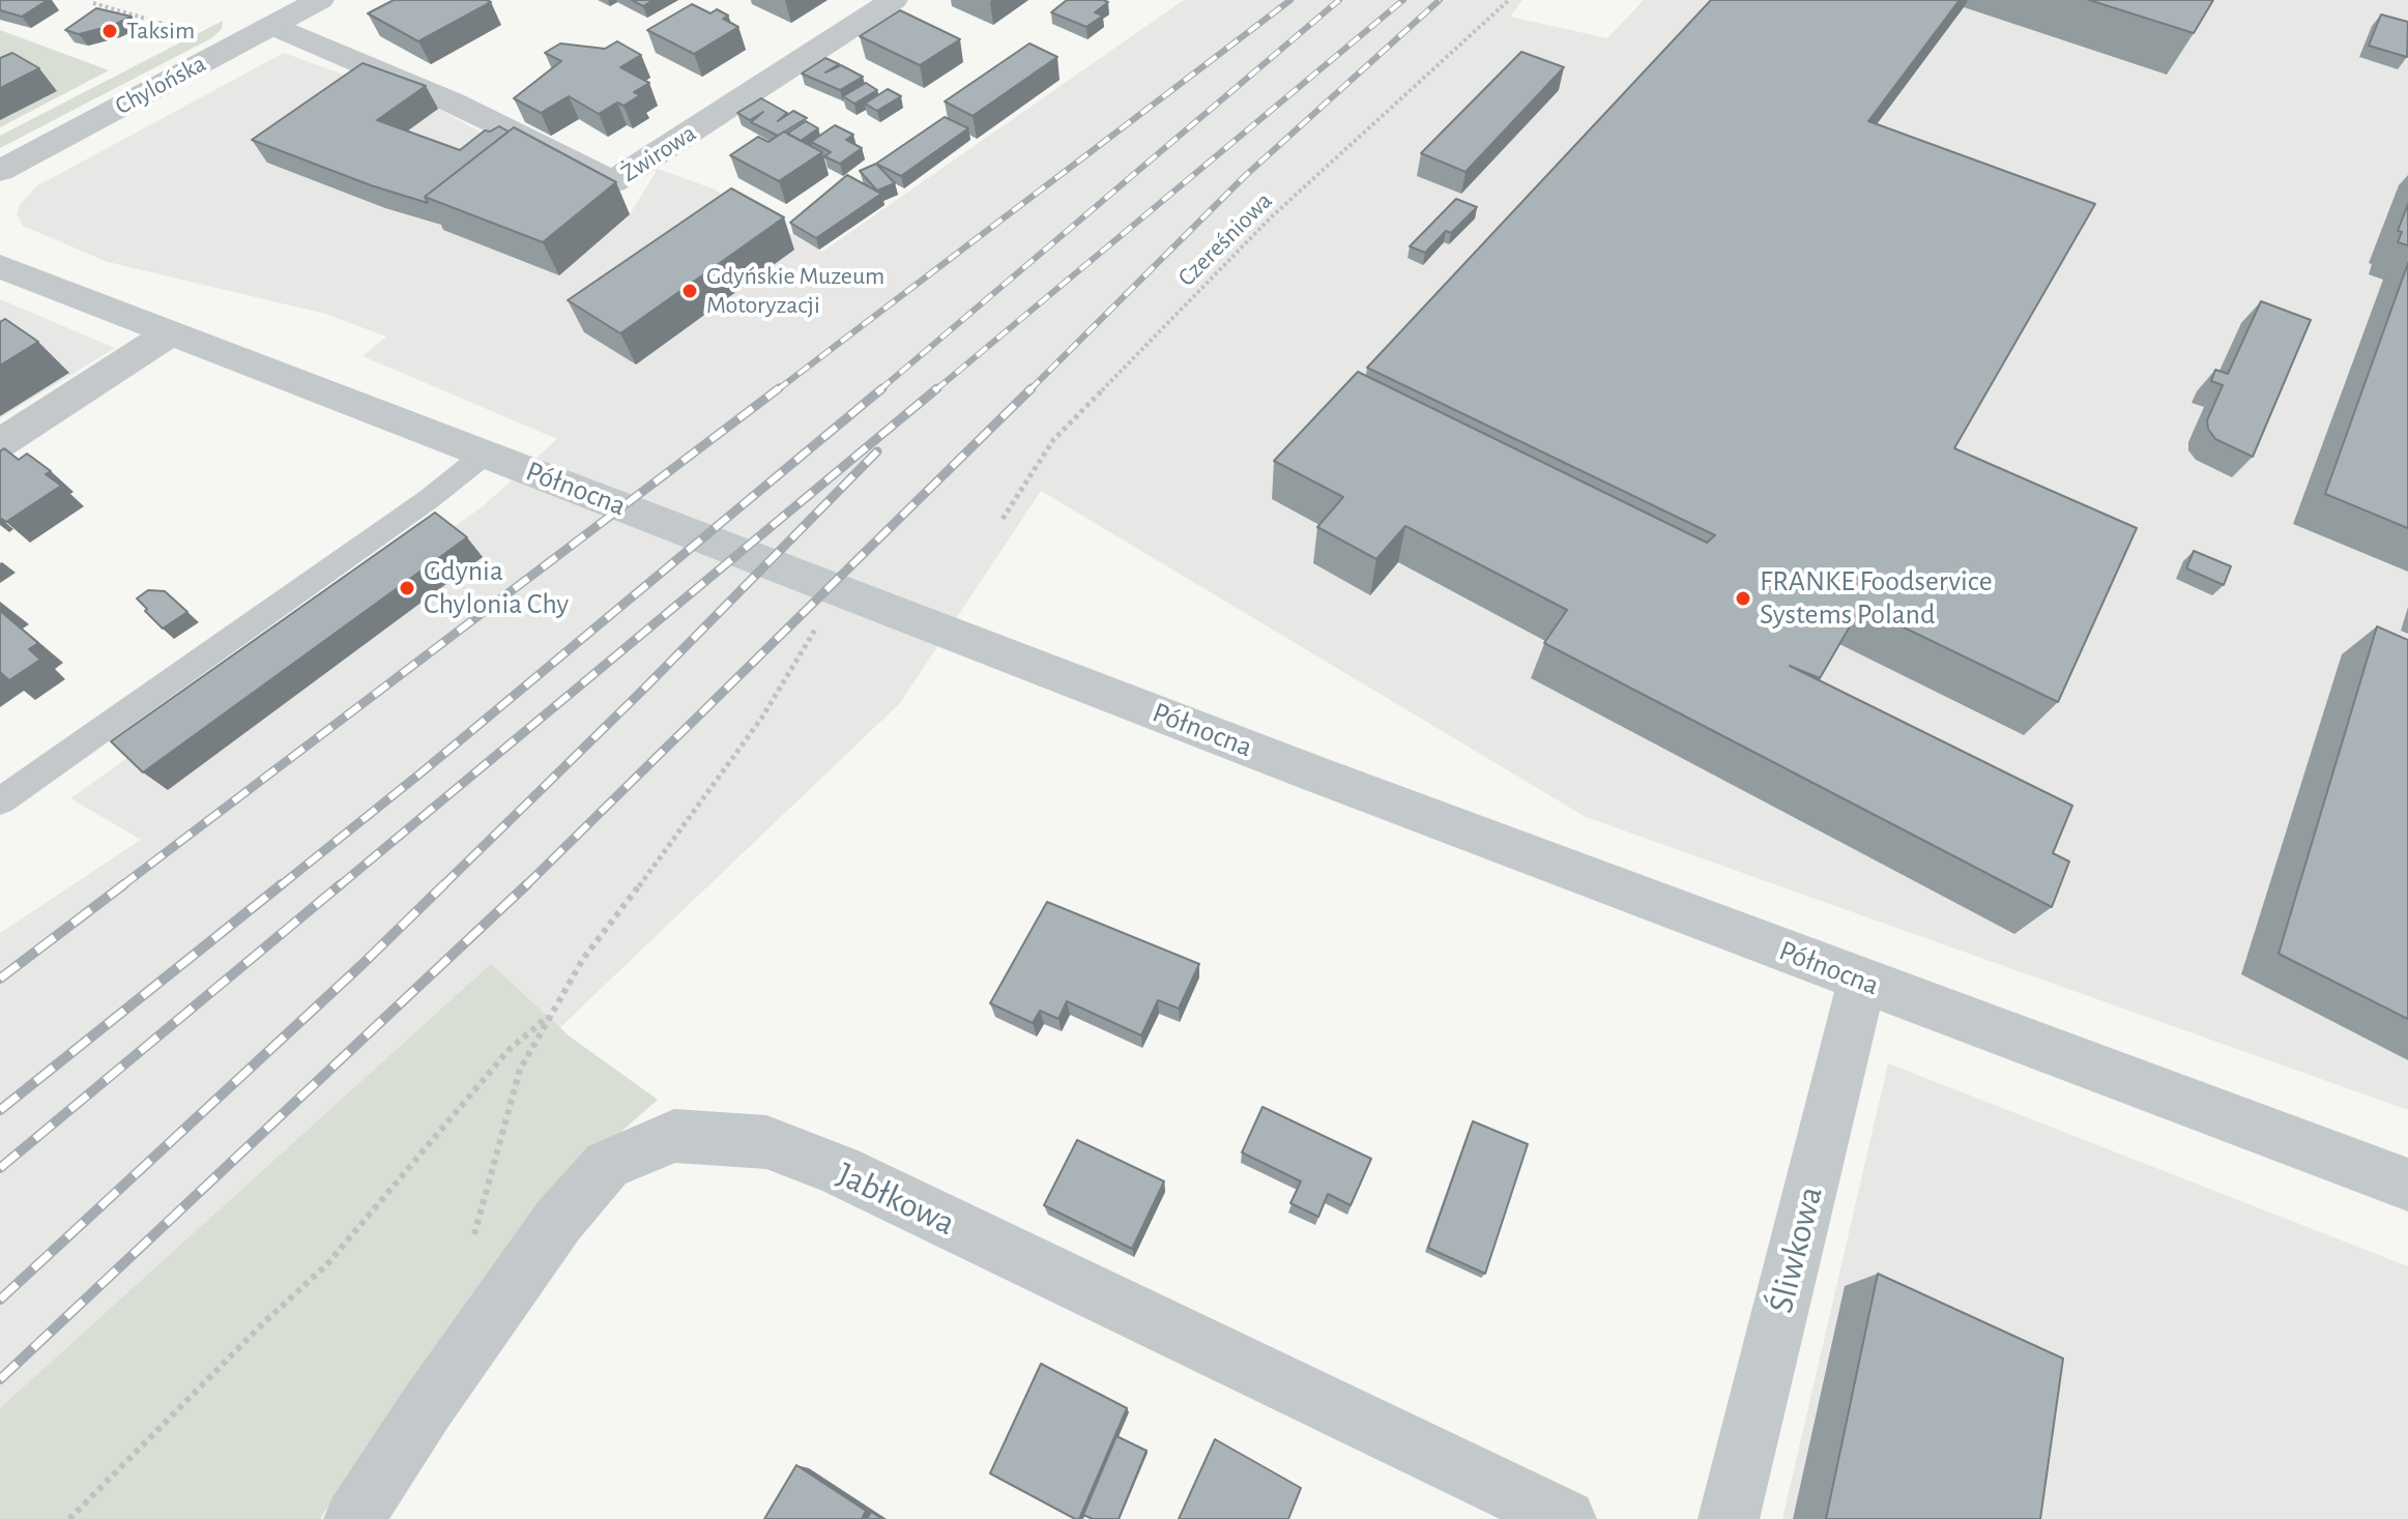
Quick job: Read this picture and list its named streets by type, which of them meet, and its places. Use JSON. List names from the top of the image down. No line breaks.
{"streets":{"street":["Chylońska","Żwirowa","Północna","Jabłkowa","Śliwkowa"],"path":["Czereśniowa"]},"crossings":[["Chylońska","Żwirowa"],["Północna","Śliwkowa"]],"places":["Taksim","Gdyńskie Muzeum Motoryzacji","Gdynia Chylonia Chy","FRANKE Foodservice Systems Poland"]}
